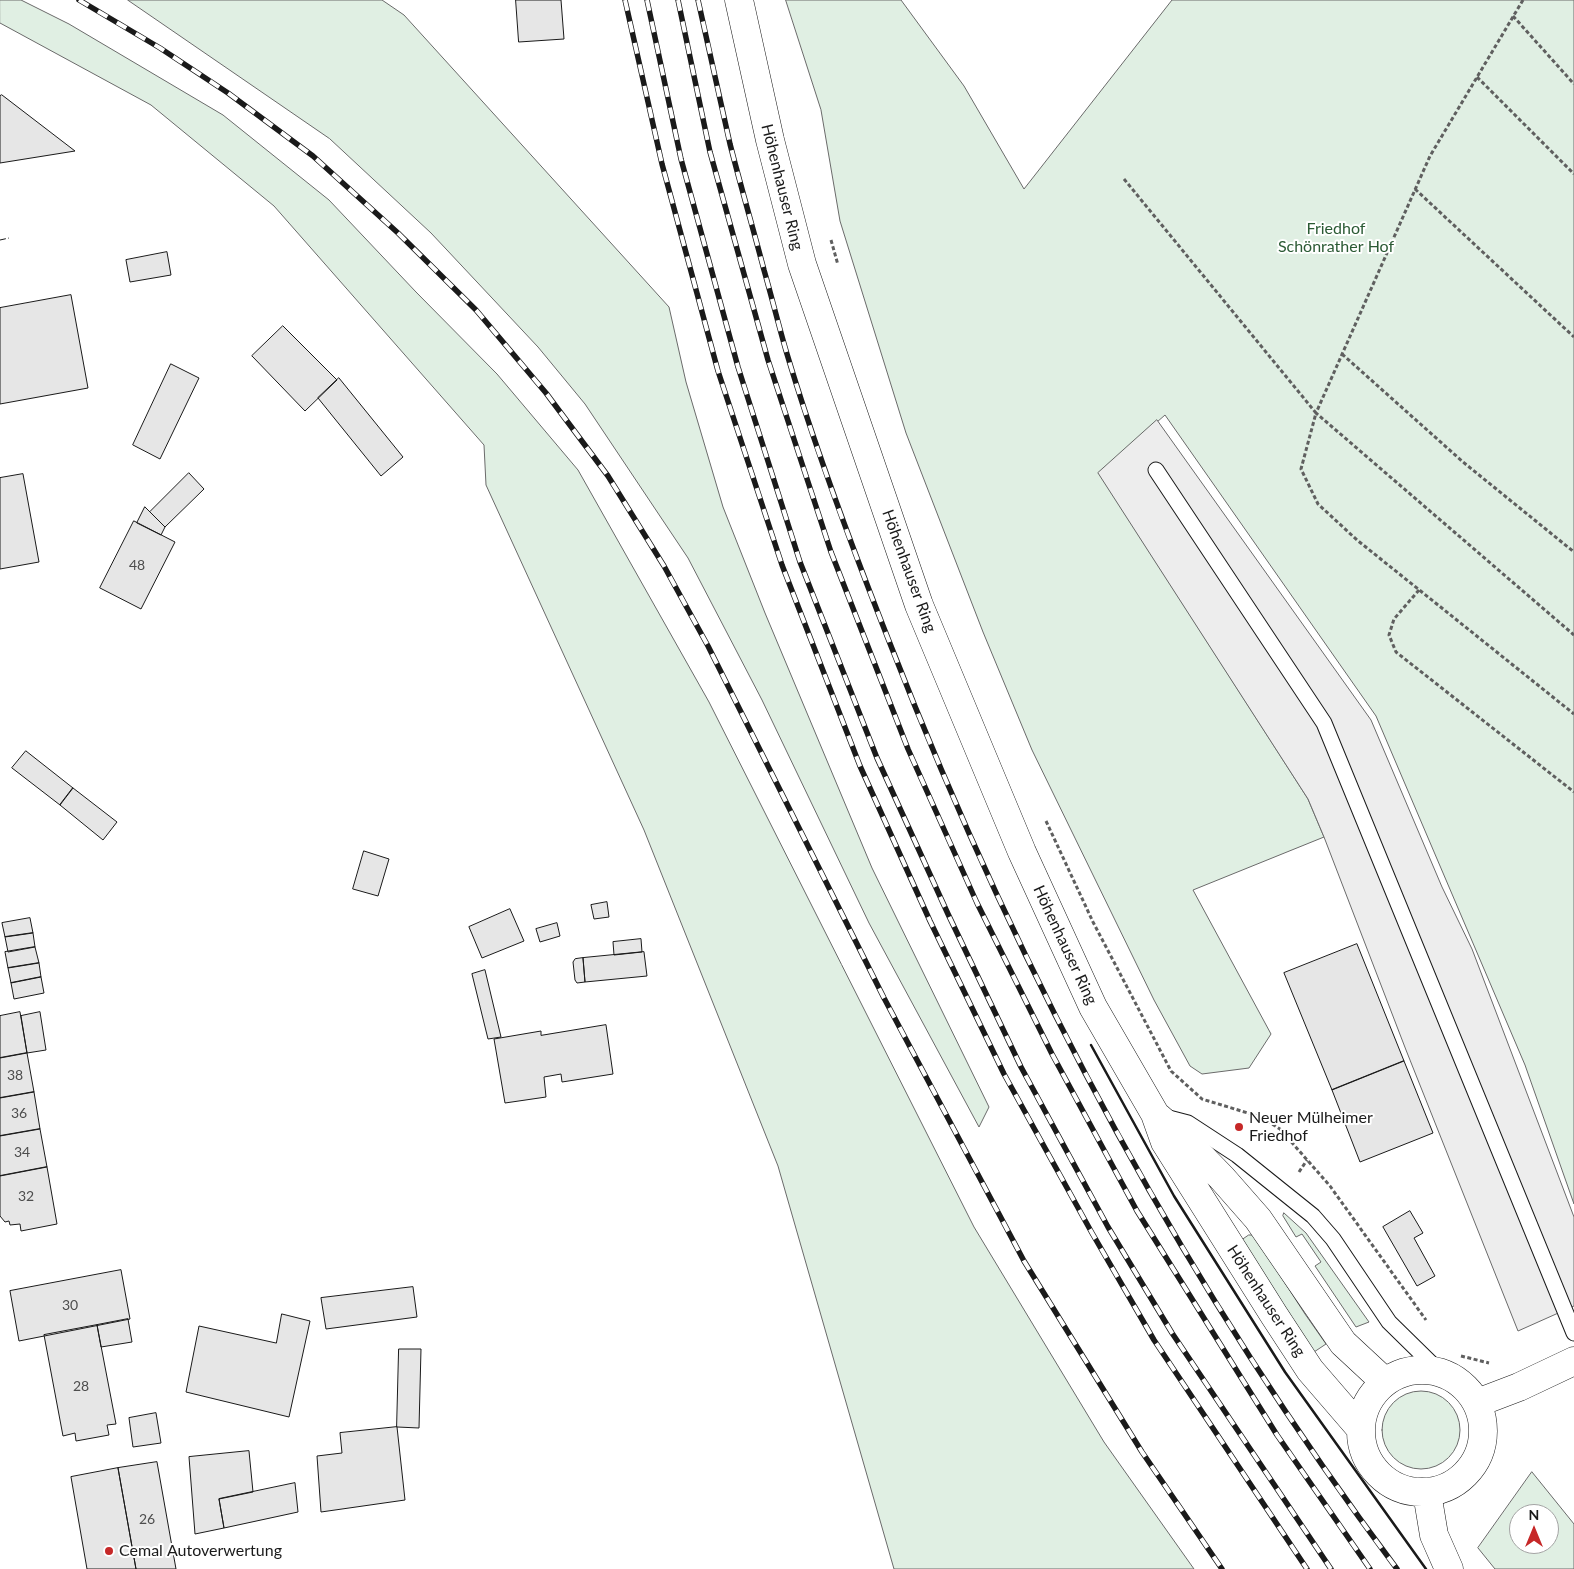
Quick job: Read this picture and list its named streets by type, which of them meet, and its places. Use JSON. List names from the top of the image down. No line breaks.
{"streets":{"street":["Höhenhauser Ring"]},"parks":["Friedhof Schönrather Hof"],"places":["Neuer Mülheimer Friedhof","Cemal Autoverwertung"],"house_numbers":["48","38","36","34","32","30","28","26"],"north":"top"}
